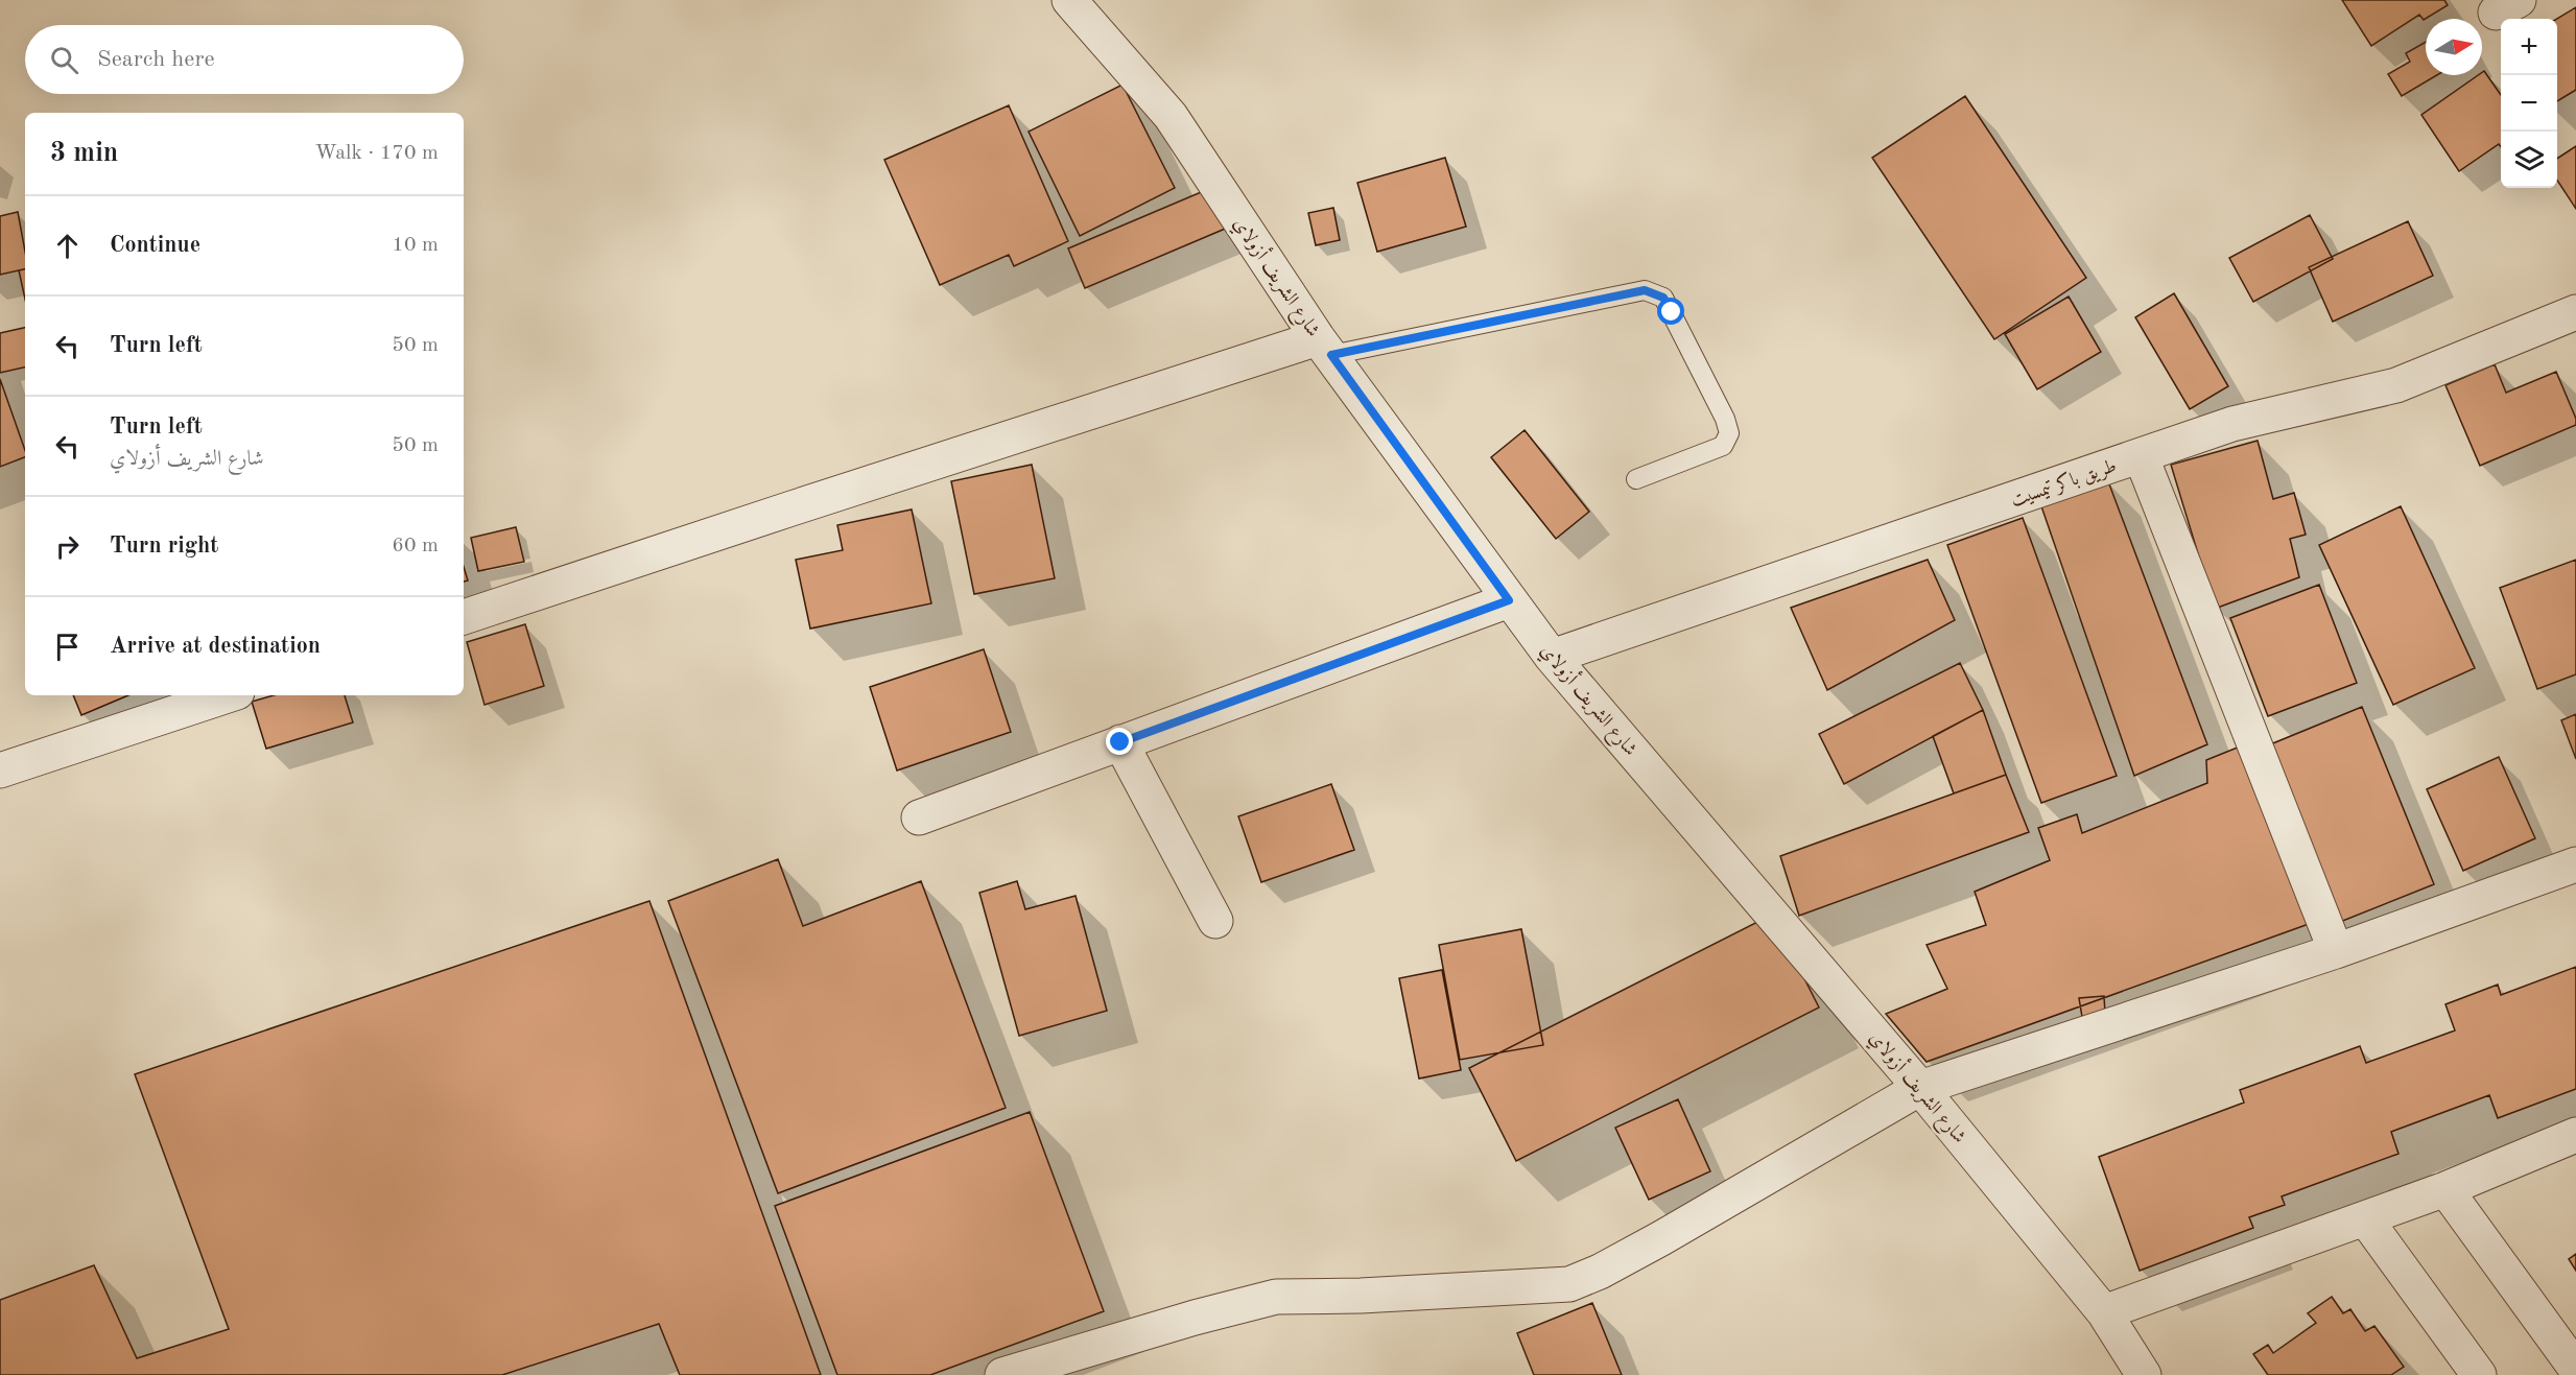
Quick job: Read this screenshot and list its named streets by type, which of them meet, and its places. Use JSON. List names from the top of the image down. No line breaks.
{"streets":{"street":["شارع الشريف أزولاي","طريق باكر تيمسيت"]},"crossings":[["شارع الشريف أزولاي","طريق باكر تيمسيت"]],"north":"right","page":{"map_buttons":["+","−"],"search":"Search here","heading":["3 min","Walk · 170 m"],"list":[["Continue","10 m"],["Turn left","50 m"],["Turn left","شارع الشريف أزولاي","50 m"],["Turn right","60 m"],"Arrive at destination"]}}
